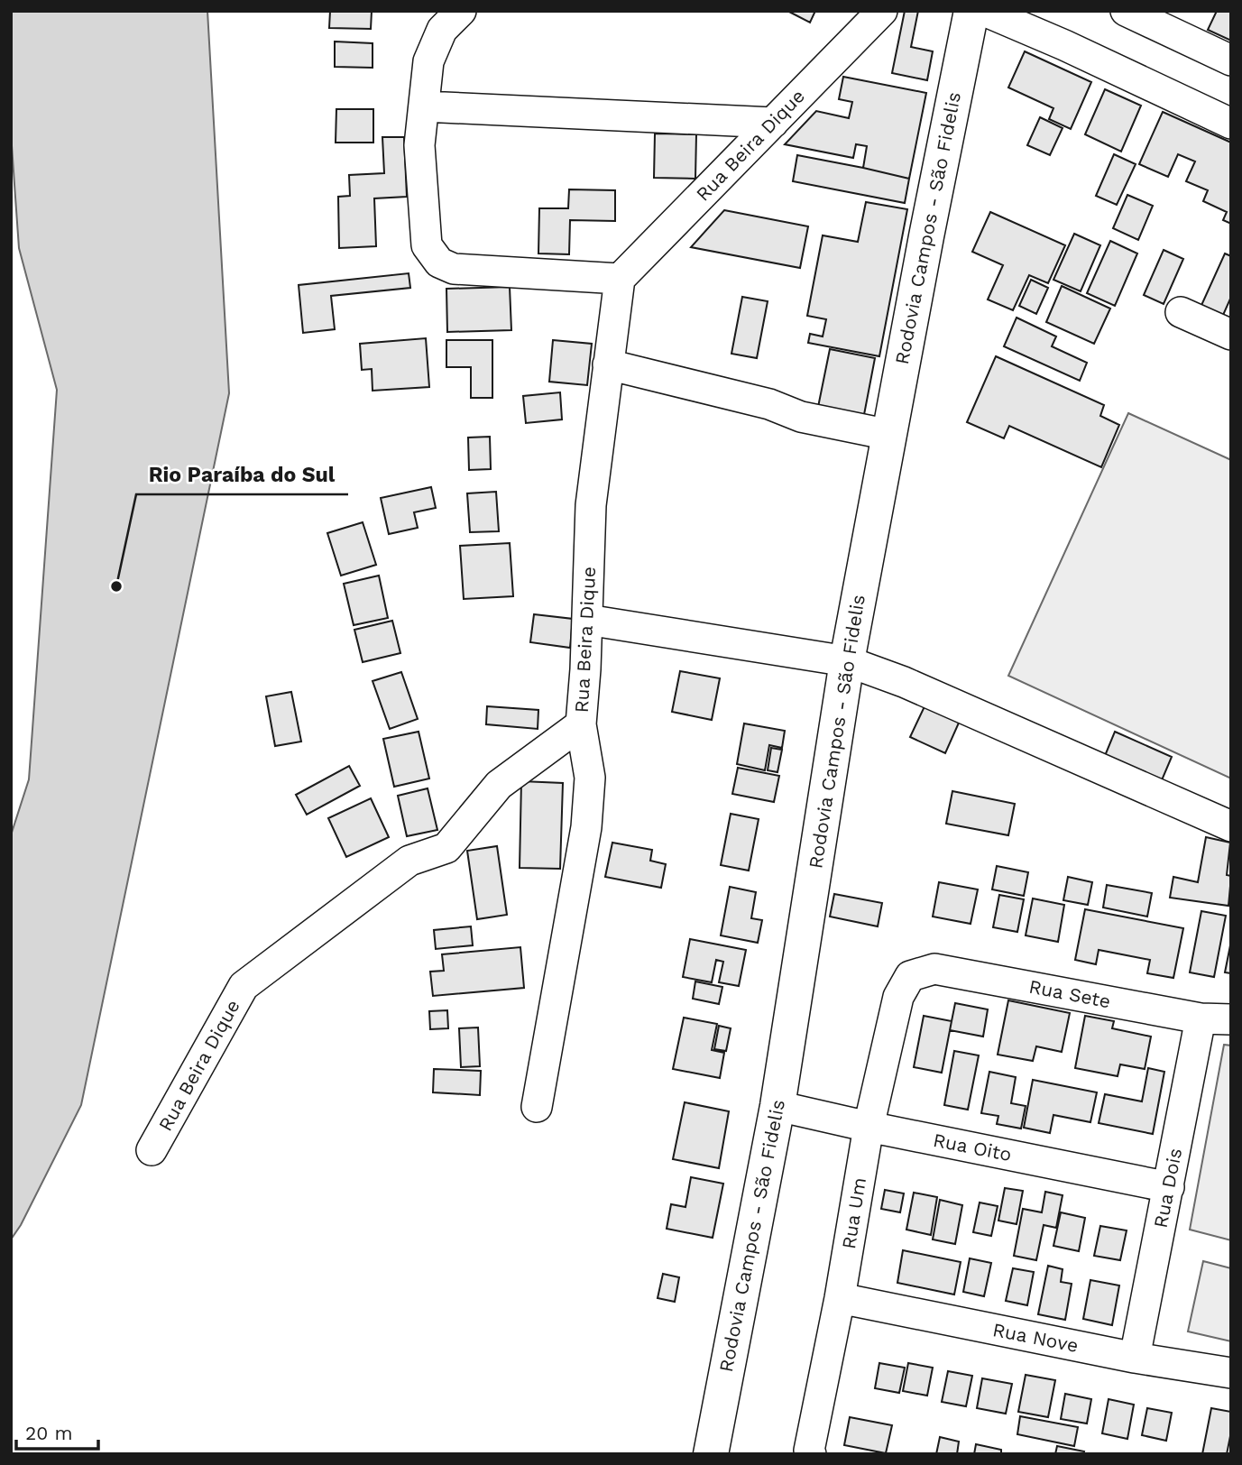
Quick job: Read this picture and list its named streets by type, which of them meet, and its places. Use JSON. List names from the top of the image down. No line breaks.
{"streets":{"main road":["Rodovia Campos - São Fidelis"],"street":["Rua Beira Dique","Rua Sete","Rua Oito","Rua Dois","Rua Um","Rua Nove"]},"crossings":[["Rodovia Campos - São Fidelis","Rua Oito"],["Rua Sete","Rua Dois"],["Rua Sete","Rua Um"],["Rua Oito","Rua Dois"],["Rua Oito","Rua Um"],["Rua Dois","Rua Nove"],["Rua Um","Rua Nove"]],"places":["Rio Paraíba do Sul"],"scale_bar":"20 m"}
